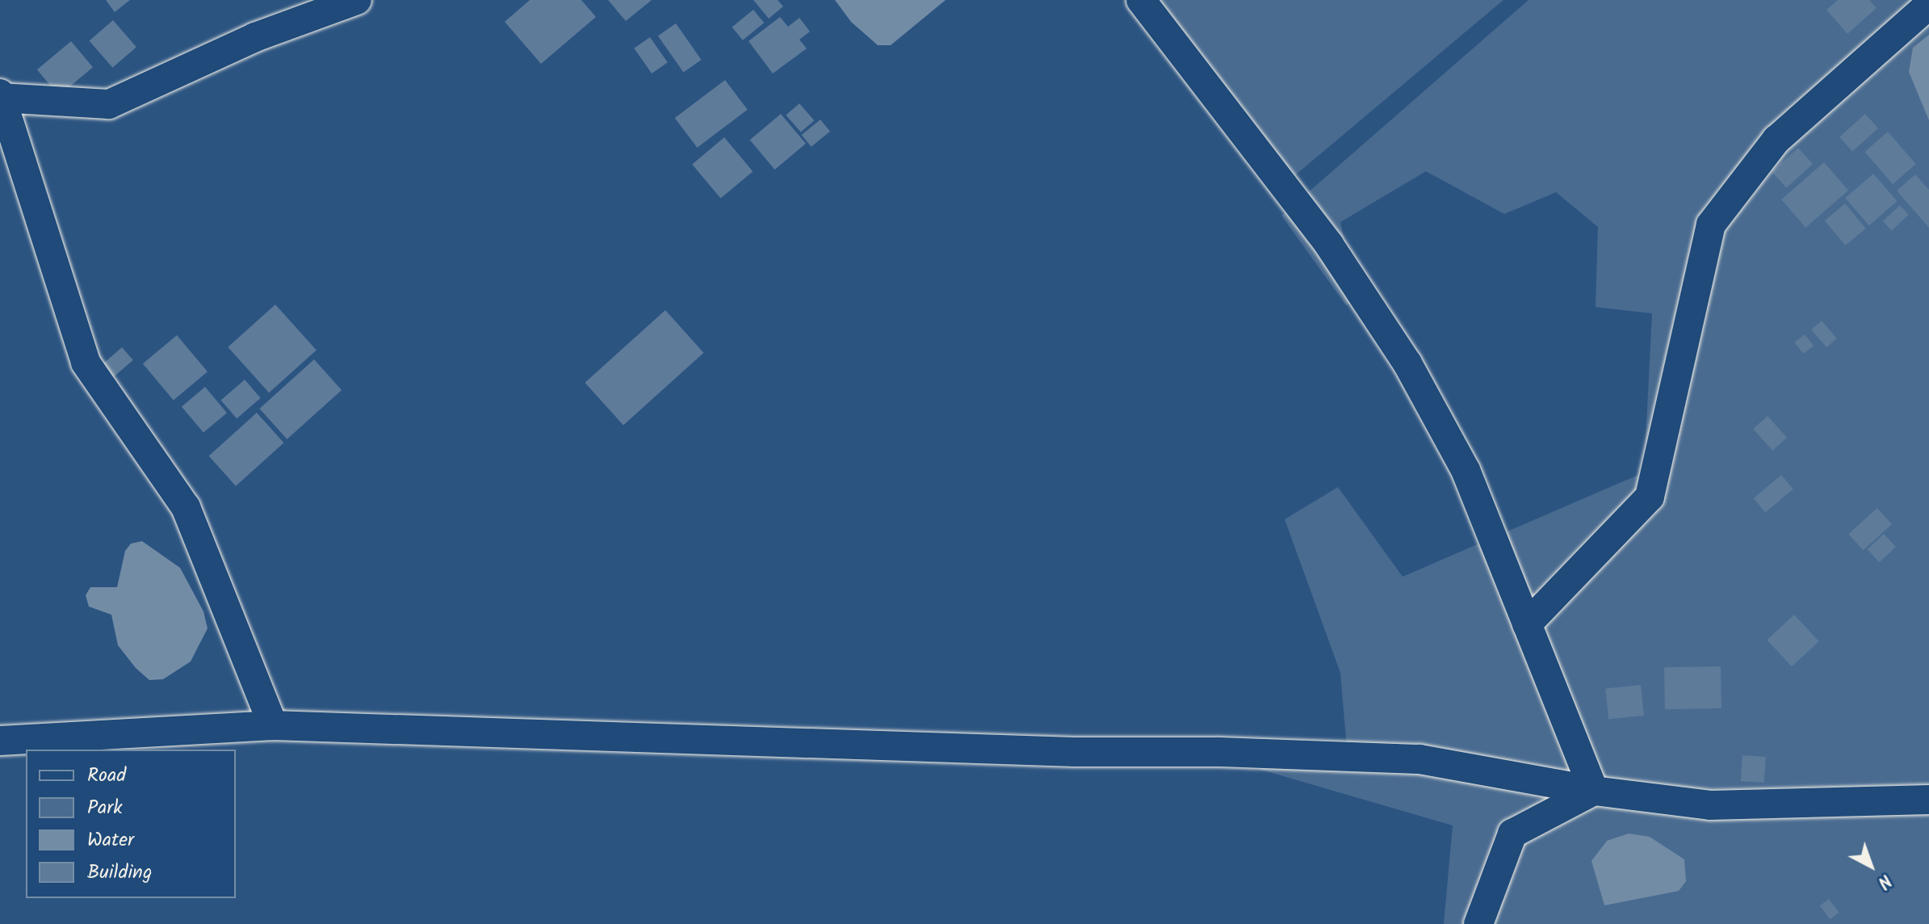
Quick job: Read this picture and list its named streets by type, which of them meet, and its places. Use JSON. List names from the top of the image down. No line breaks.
{"legend":["Road","Park","Water","Building"],"north":"bottom right"}
